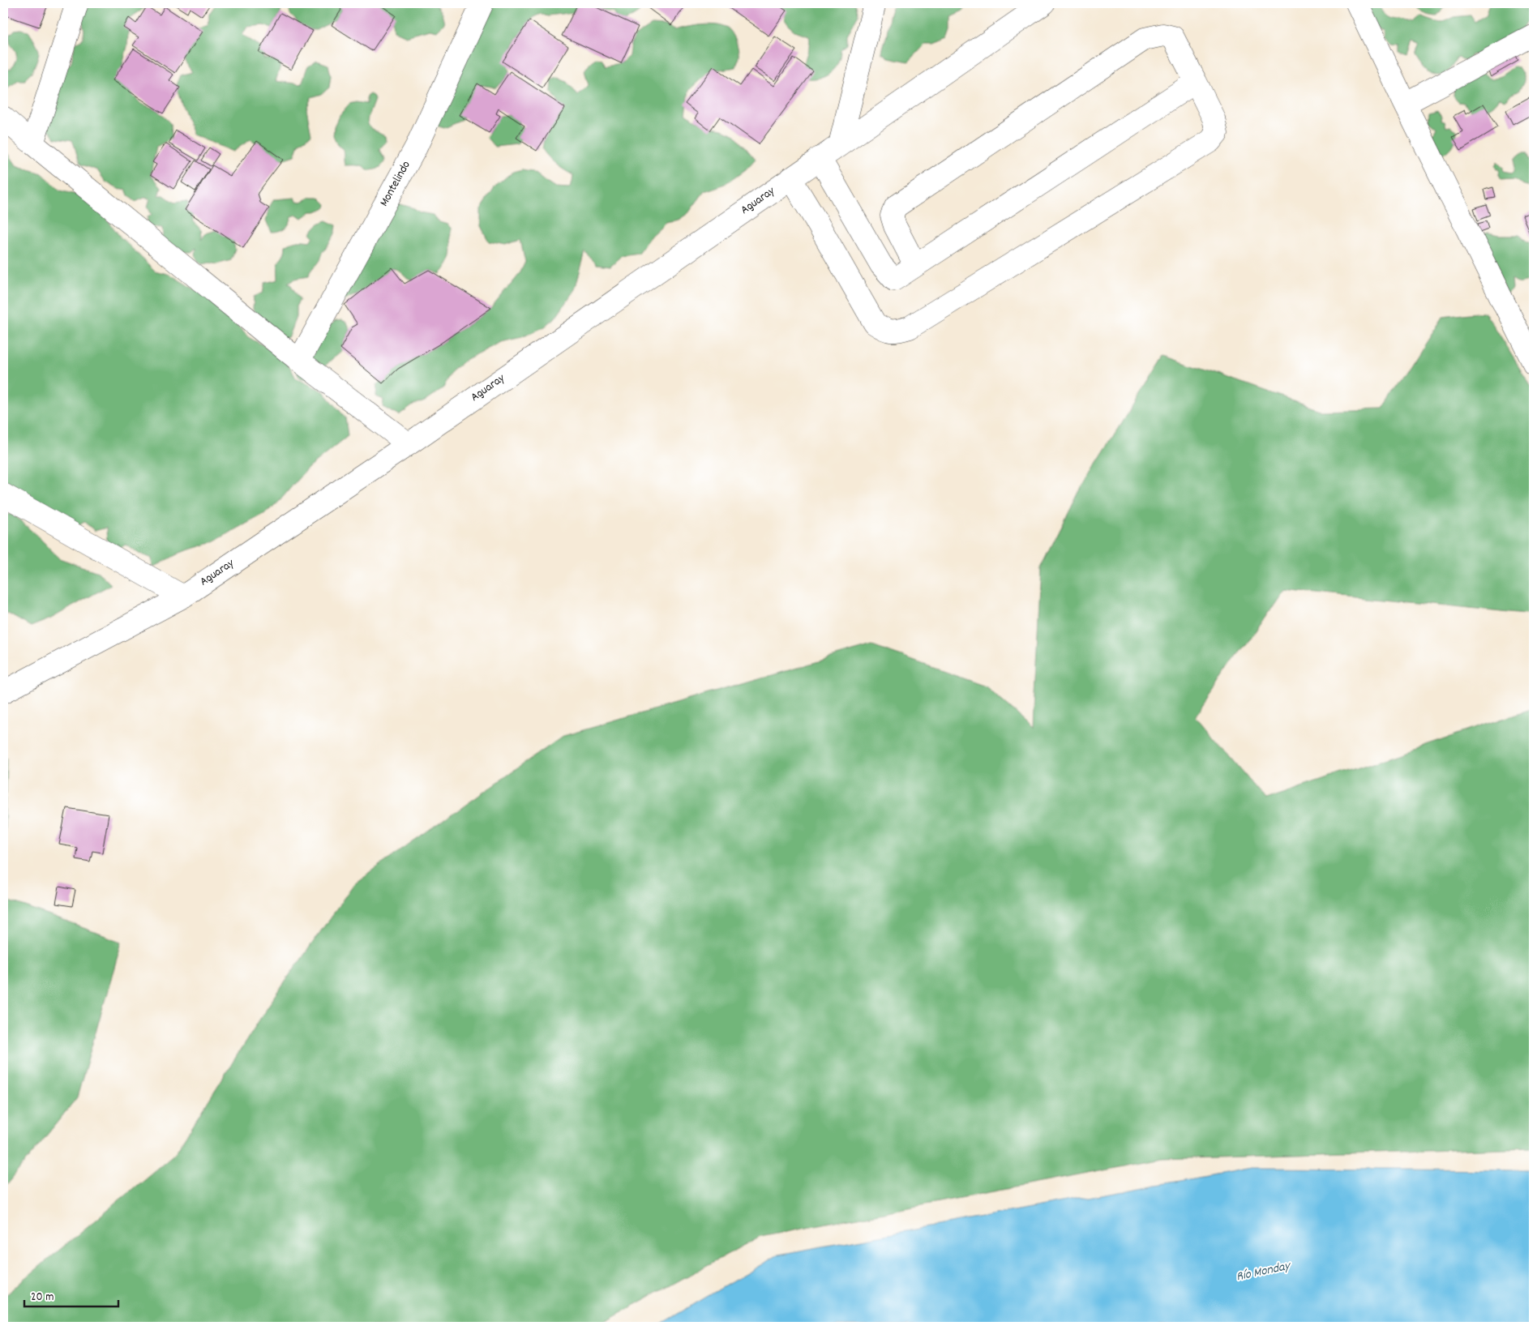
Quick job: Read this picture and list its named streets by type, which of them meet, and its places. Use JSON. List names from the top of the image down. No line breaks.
{"streets":{"street":["Montelindo","Aguaray"]},"water":["Río Monday"],"scale_bar":"20 m"}
